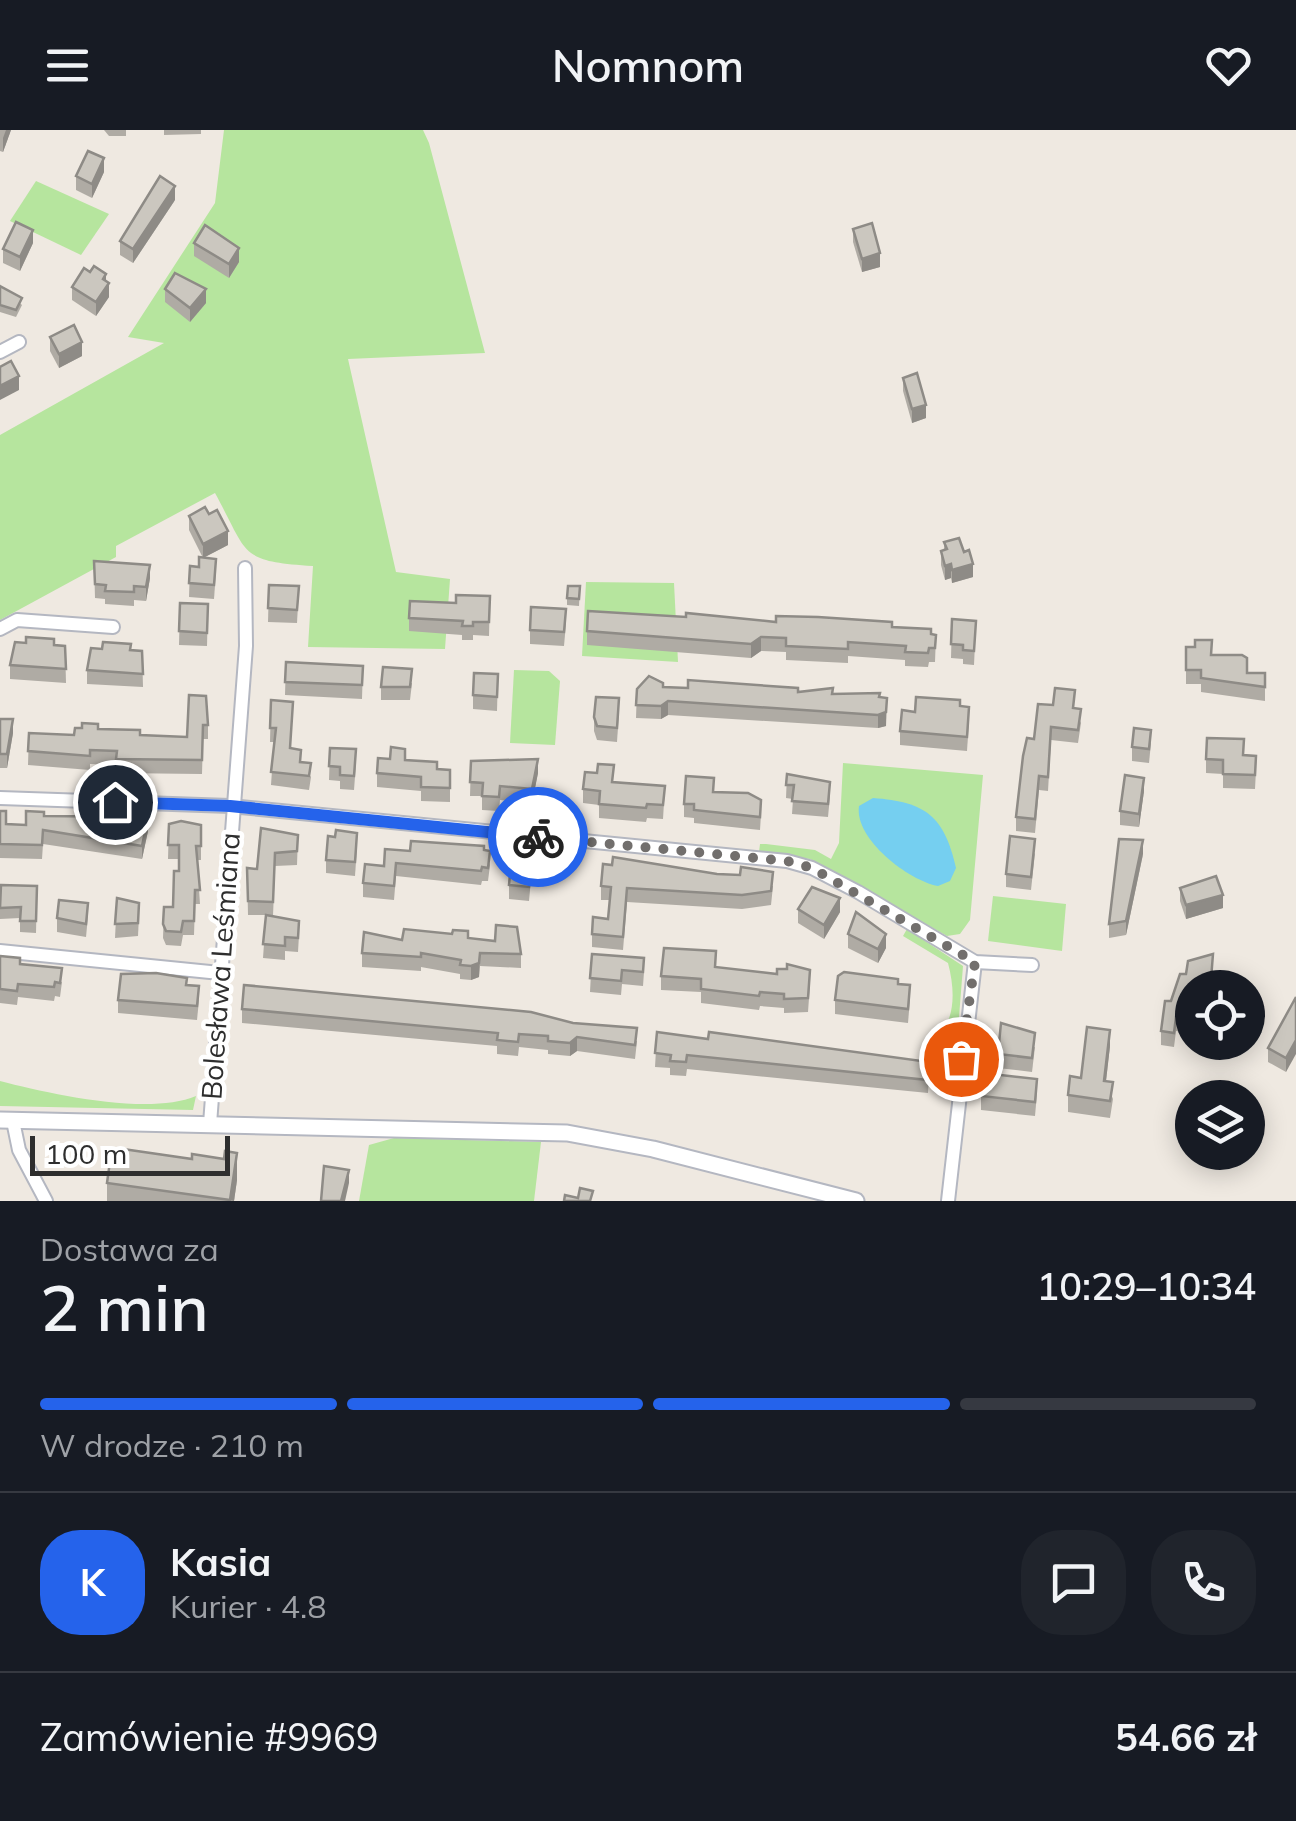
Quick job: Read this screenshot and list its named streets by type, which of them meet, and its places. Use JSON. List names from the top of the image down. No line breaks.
{"streets":{"street":["Bolesława Leśmiana"]},"scale_bar":"100 m","page":{"header":"Nomnom","scale":"100 m","heading":["2 min","Dostawa za","10:29–10:34"],"panel":["Kasia","Kurier · 4.8","Zamówienie #9969","54.66 zł"],"bar":"W drodze · 210 m","round":"K"}}
